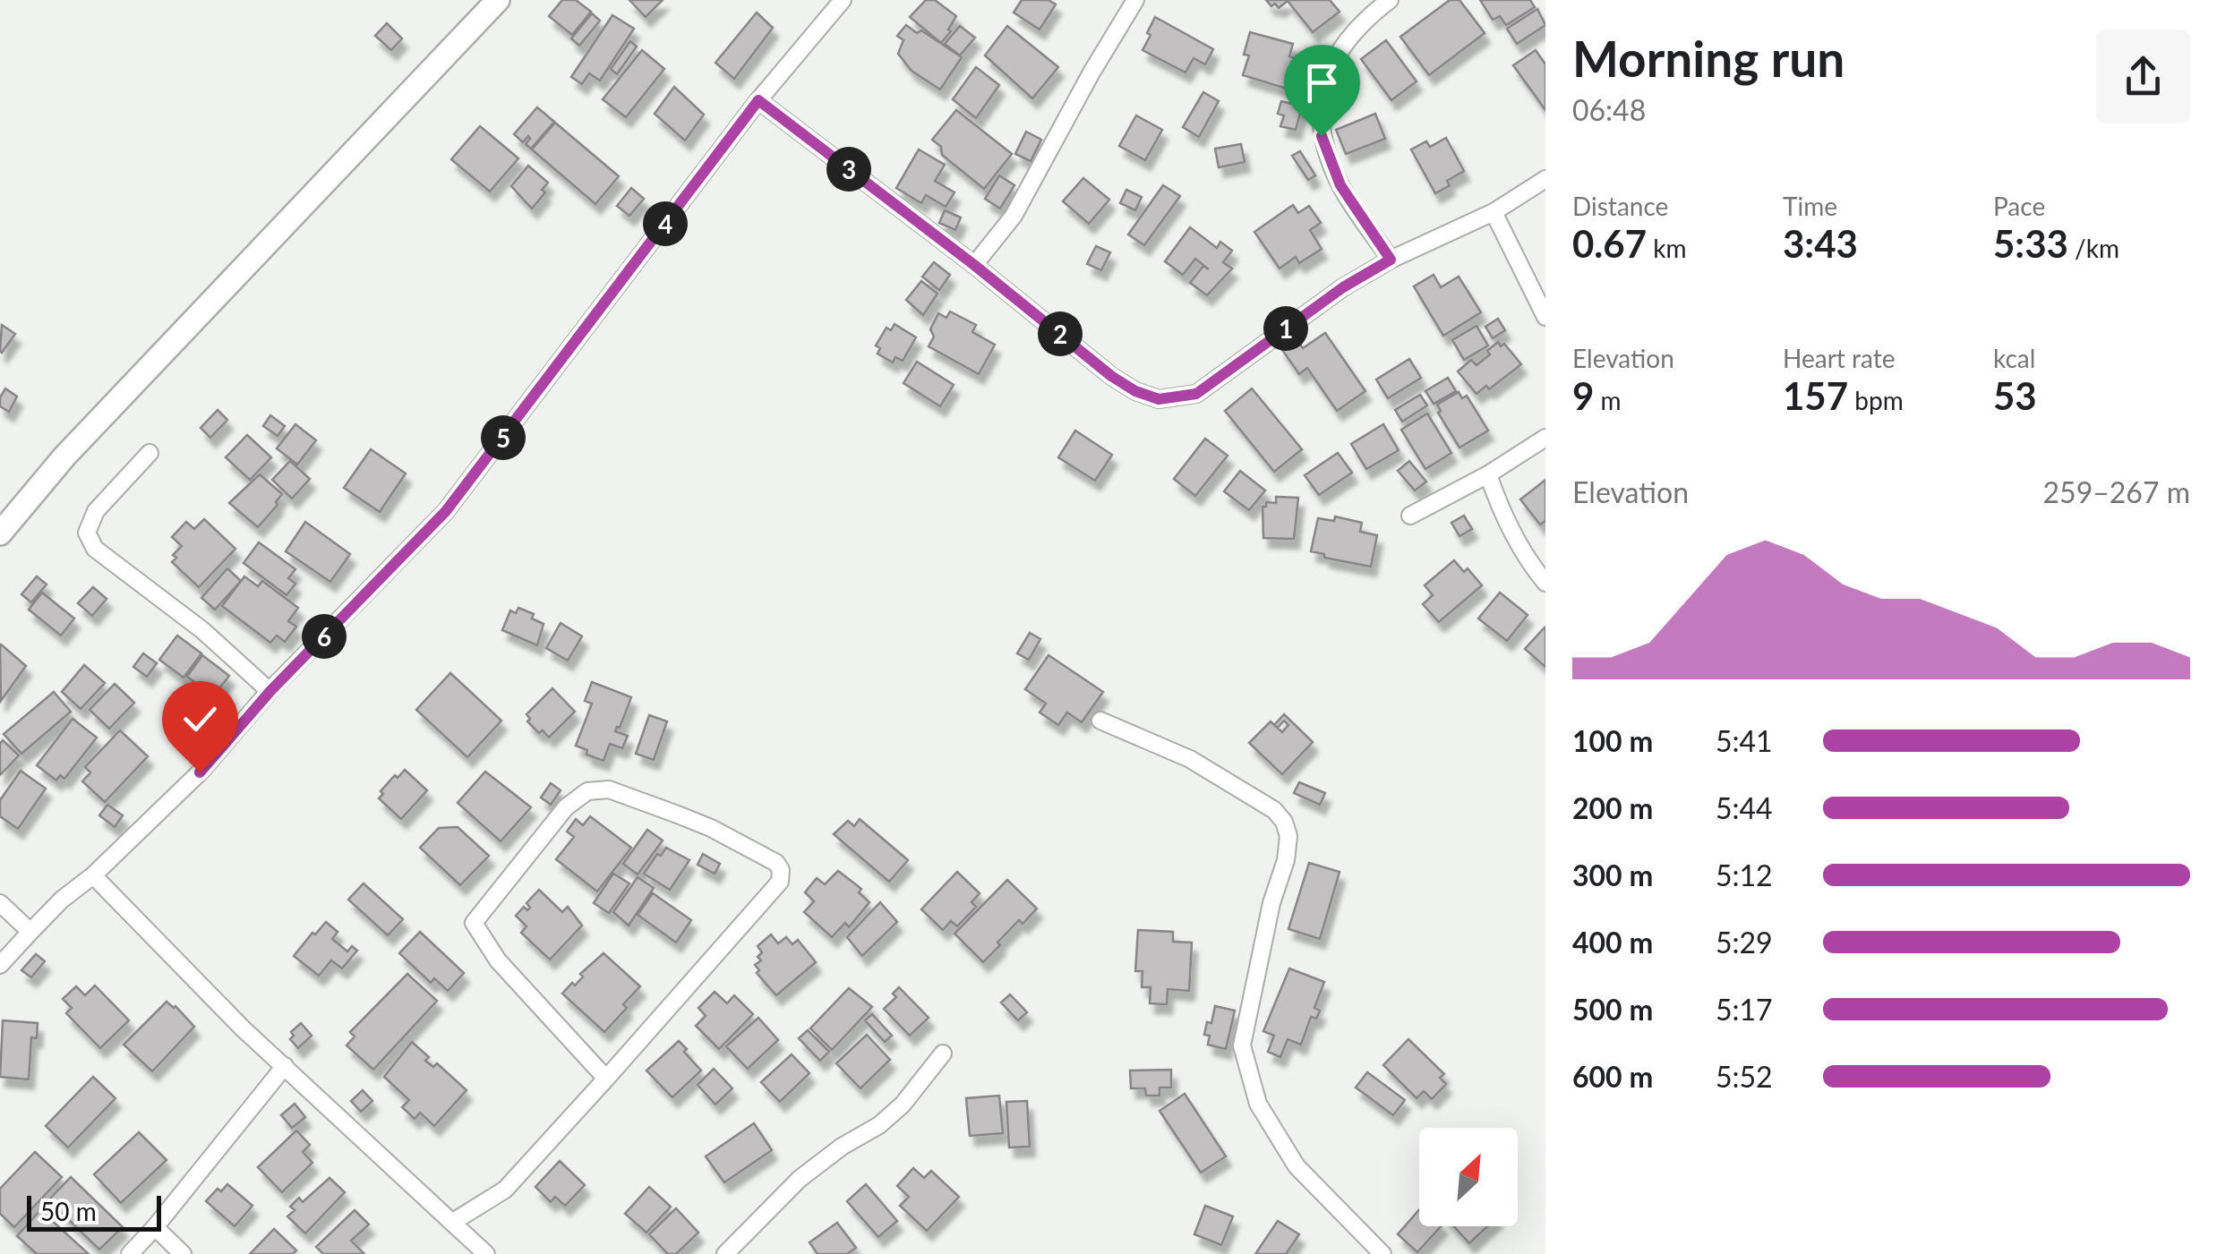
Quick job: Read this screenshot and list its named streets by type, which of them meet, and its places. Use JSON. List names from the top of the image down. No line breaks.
{"scale_bar":"50 m","north":"top right","page":{"heading":["Morning run","06:48"],"pins":["3","4","1","2","5","6"],"stats":[["Distance","0.67 km"],["Time","3:43"],["Pace","5:33 /km"],["Elevation","9 m"],["Heart rate","157 bpm"],["kcal","53"]],"chart":["Elevation","259–267 m"],"list":[{"name":"100 m","note":"5:41"},{"name":"200 m","note":"5:44"},{"name":"300 m","note":"5:12"},{"name":"400 m","note":"5:29"},{"name":"500 m","note":"5:17"},{"name":"600 m","note":"5:52"}],"scale":"50 m"}}
